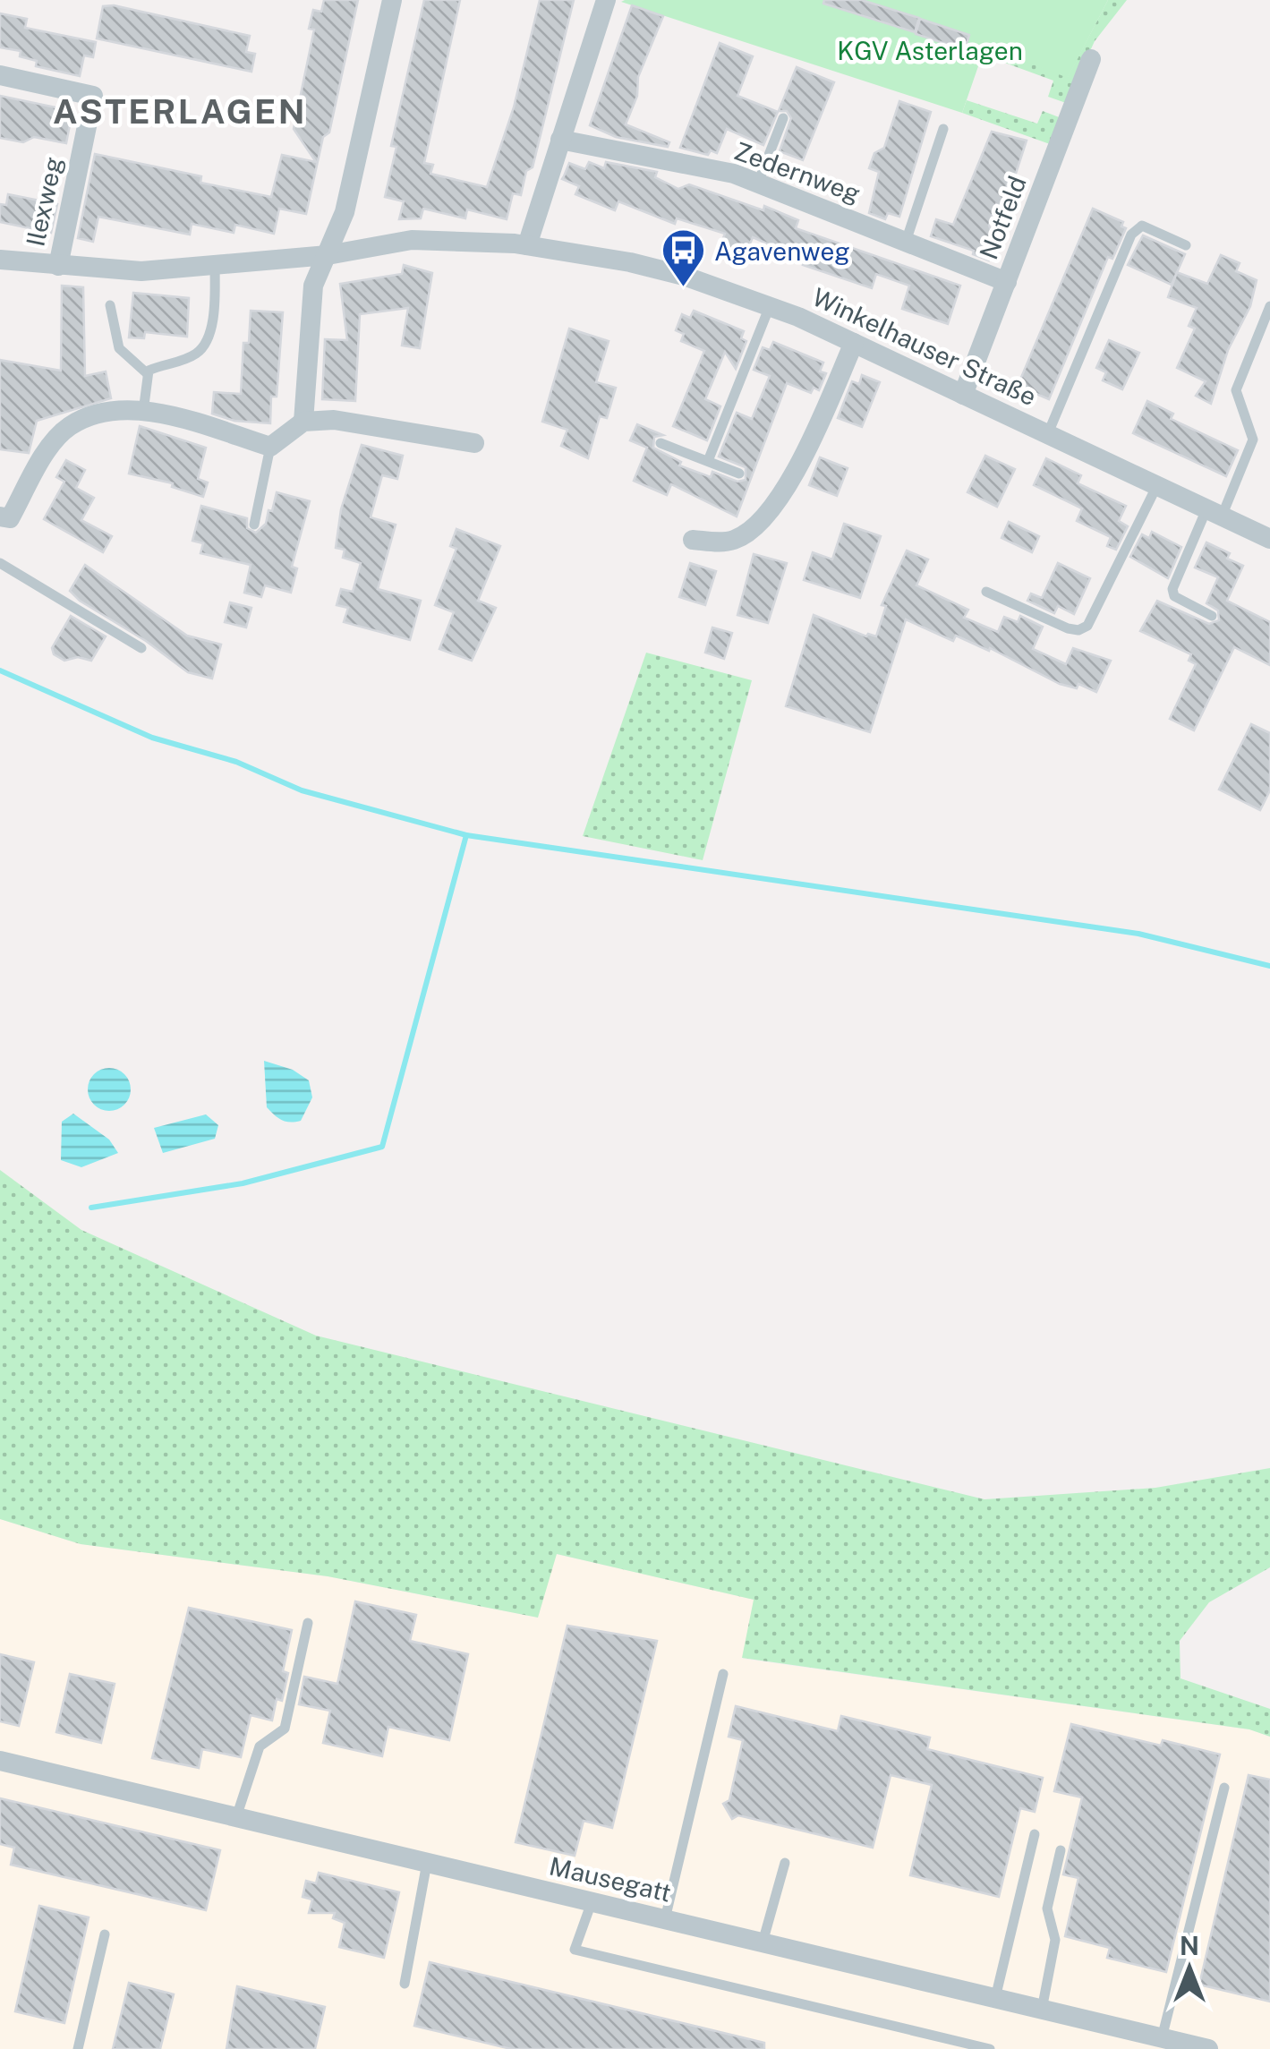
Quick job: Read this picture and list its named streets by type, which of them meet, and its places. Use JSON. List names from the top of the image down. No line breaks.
{"streets":{"street":["Zedernweg","Ilexweg","Notfeld","Winkelhauser Straße","Mausegatt"]},"crossings":[["Zedernweg","Notfeld"],["Ilexweg","Winkelhauser Straße"],["Notfeld","Winkelhauser Straße"]],"districts":["ASTERLAGEN"],"parks":["KGV Asterlagen"],"places":{"bus stop":["Agavenweg"]},"north":"top"}
